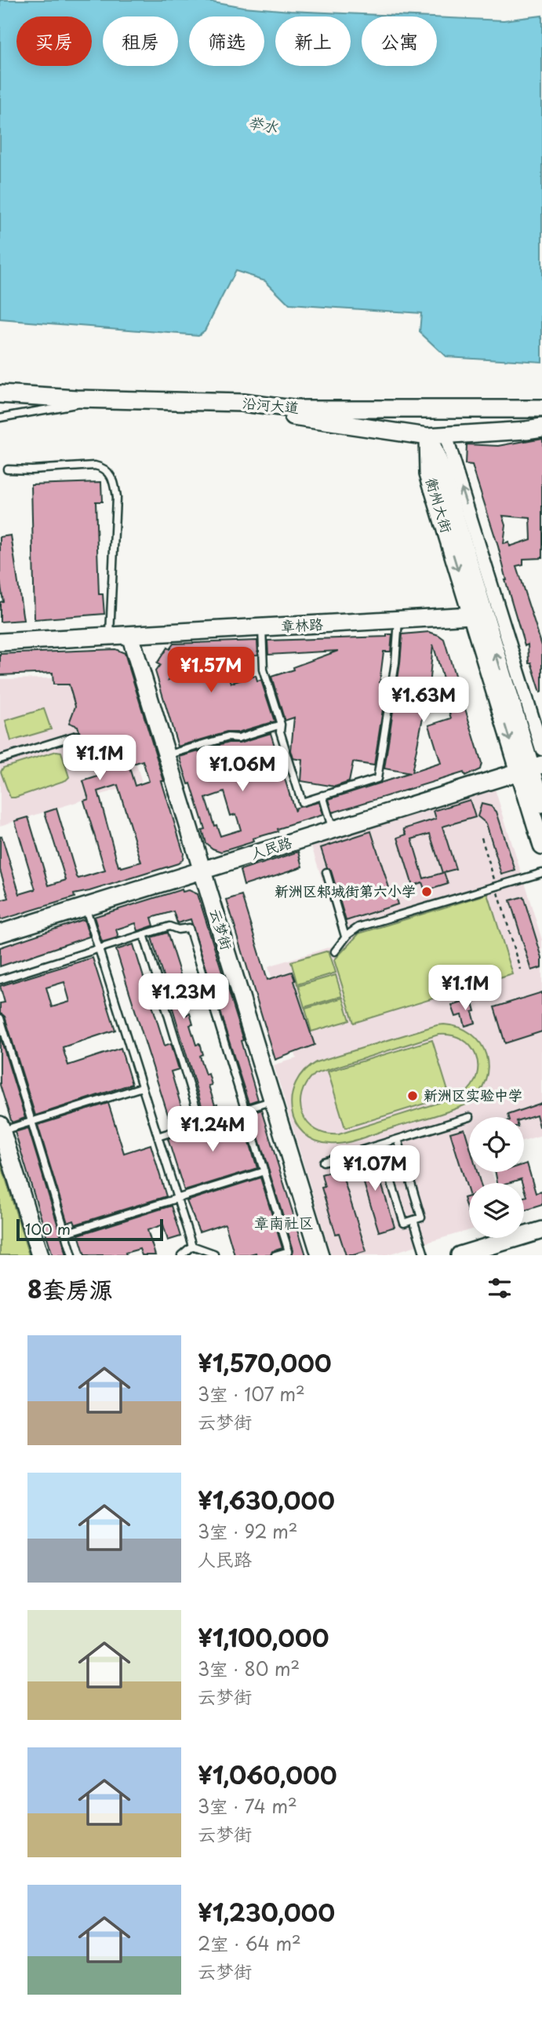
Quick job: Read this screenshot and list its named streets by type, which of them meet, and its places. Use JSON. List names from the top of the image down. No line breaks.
{"streets":{"street":["沿河大道","衡州大街","章林路","人民路","云梦街"]},"crossings":[["衡州大街","章林路"],["衡州大街","人民路"],["章林路","云梦街"],["人民路","云梦街"]],"districts":["章南社区"],"water":["举水"],"places":["新洲区邾城街第六小学","新洲区实验中学"],"scale_bar":"100 m","page":{"chip":["买房","租房","筛选","新上","公寓"],"price":["¥1.57M","¥1.63M","¥1.1M","¥1.06M","¥1.1M","¥1.23M","¥1.24M","¥1.07M"],"scale":"100 m","heading":"8套房源","list":[{"name":"¥1,570,000","note":"3室 · 107 m² · 云梦街"},{"name":"¥1,630,000","note":"3室 · 92 m² · 人民路"},{"name":"¥1,100,000","note":"3室 · 80 m² · 云梦街"},{"name":"¥1,060,000","note":"3室 · 74 m² · 云梦街"},{"name":"¥1,230,000","note":"2室 · 64 m² · 云梦街"}]}}
